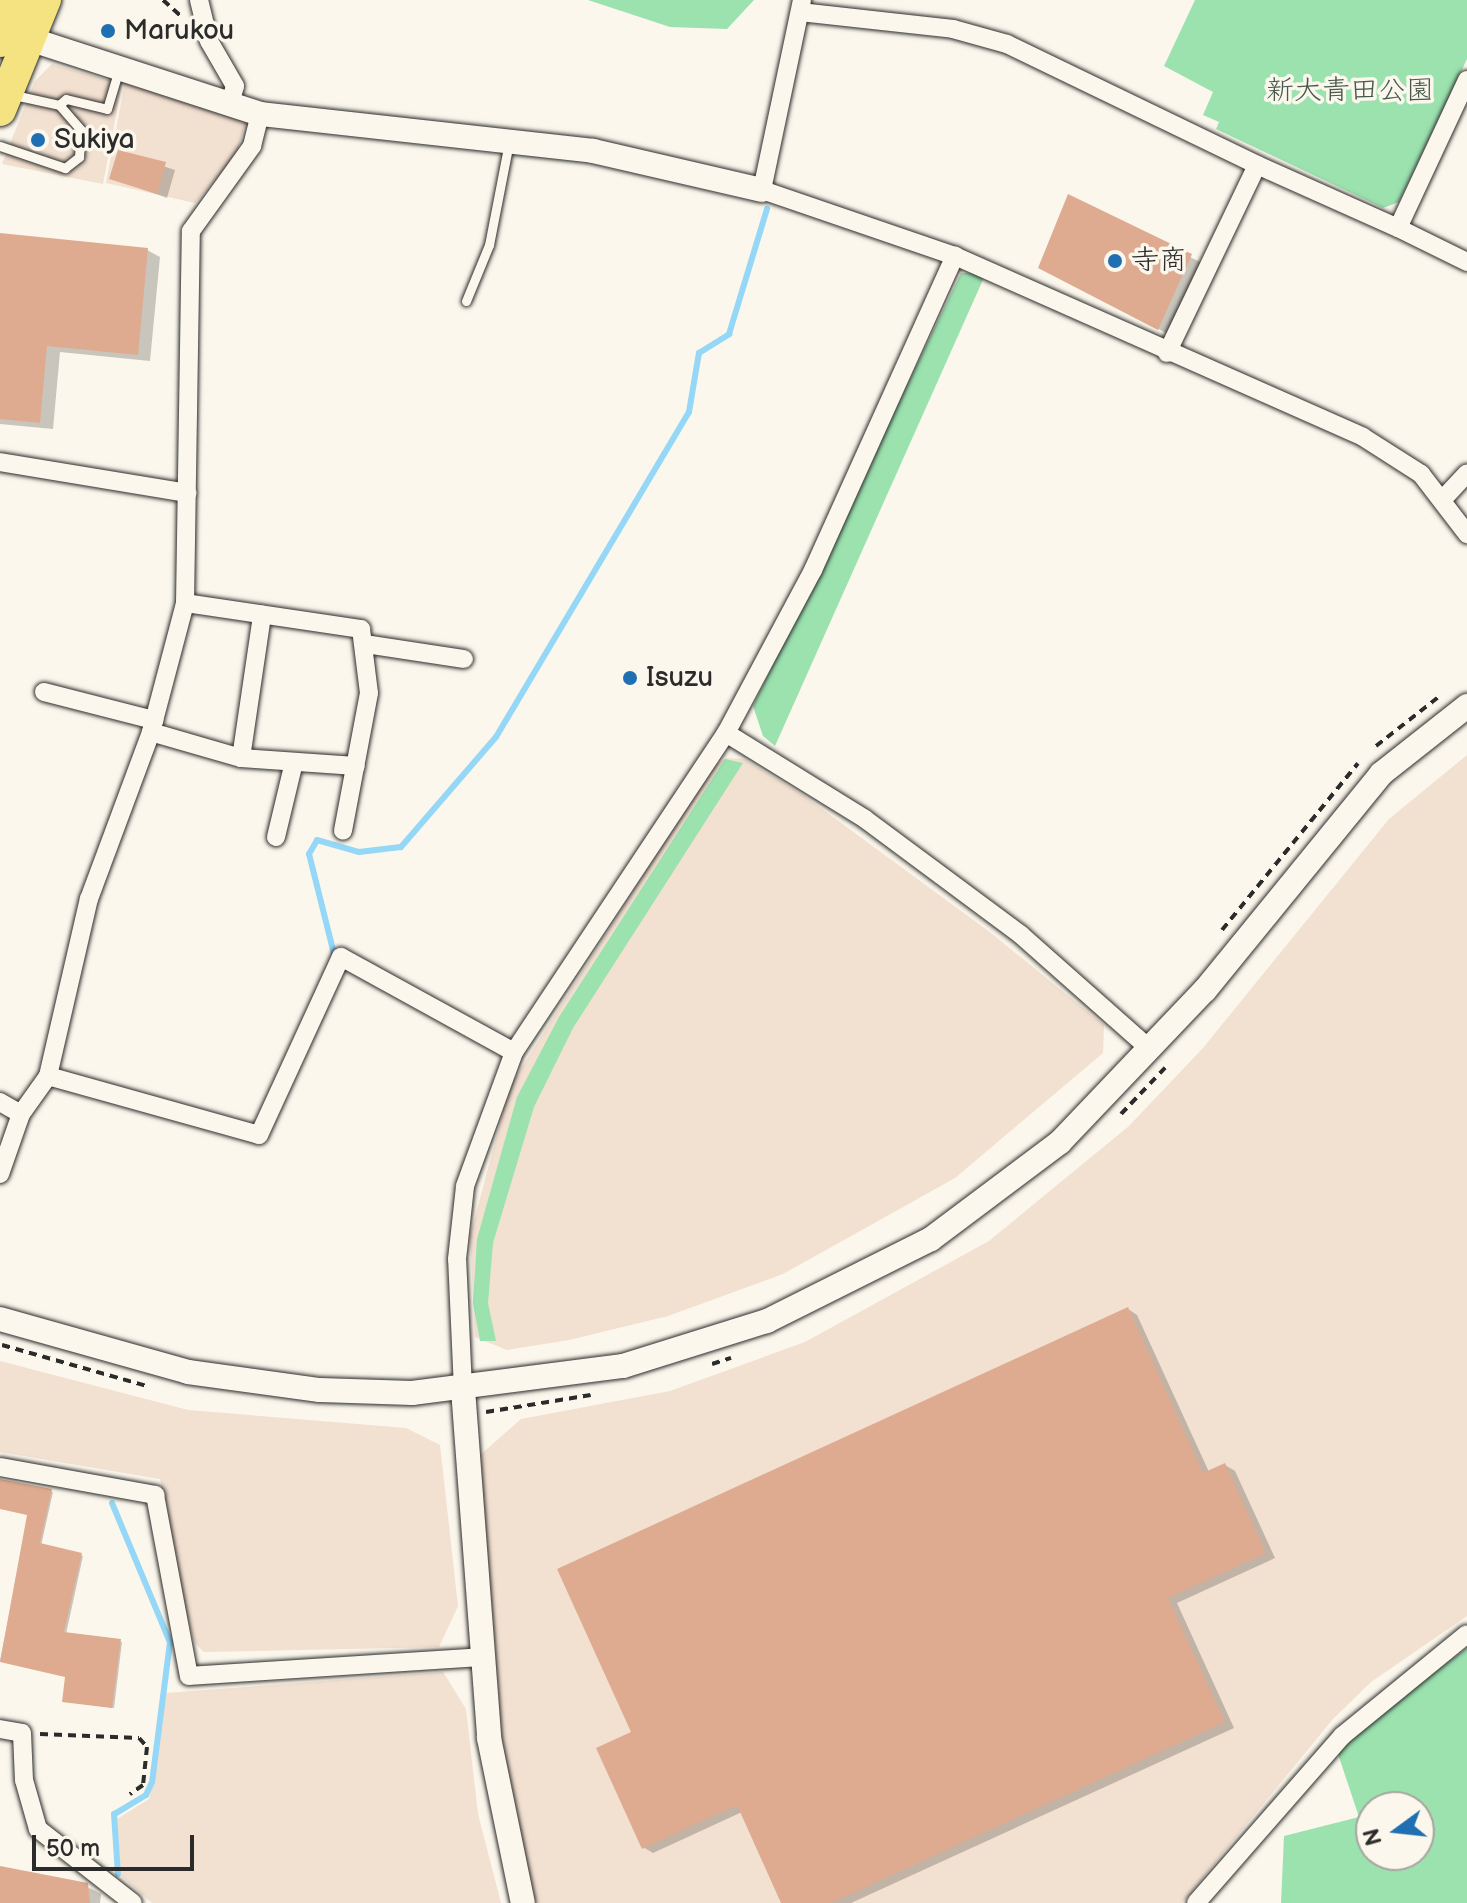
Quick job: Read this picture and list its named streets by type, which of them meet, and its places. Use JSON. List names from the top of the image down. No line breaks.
{"parks":["新大青田公園"],"places":["Marukou","Sukiya","寺商","Isuzu"],"scale_bar":"50 m","north":"left"}
